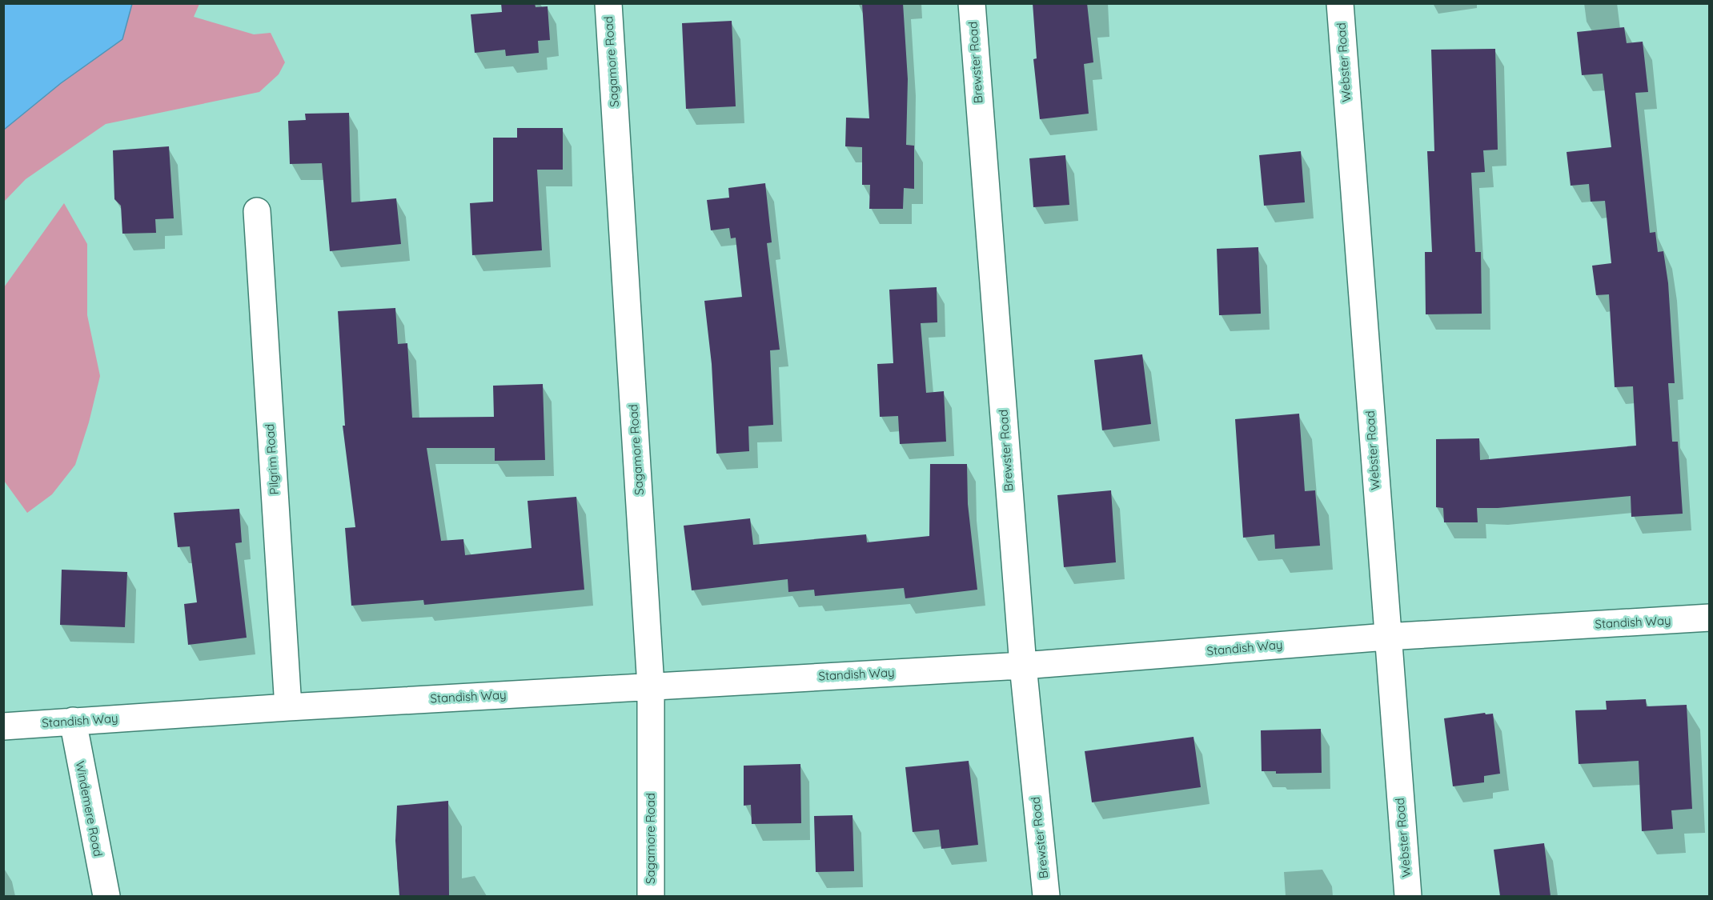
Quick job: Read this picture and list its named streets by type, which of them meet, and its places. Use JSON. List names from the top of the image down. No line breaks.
{"streets":{"street":["Sagamore Road","Brewster Road","Webster Road","Pilgrim Road","Standish Way","Windemere Road"]},"crossings":[["Sagamore Road","Standish Way"],["Brewster Road","Standish Way"],["Webster Road","Standish Way"],["Pilgrim Road","Standish Way"],["Standish Way","Windemere Road"]]}
